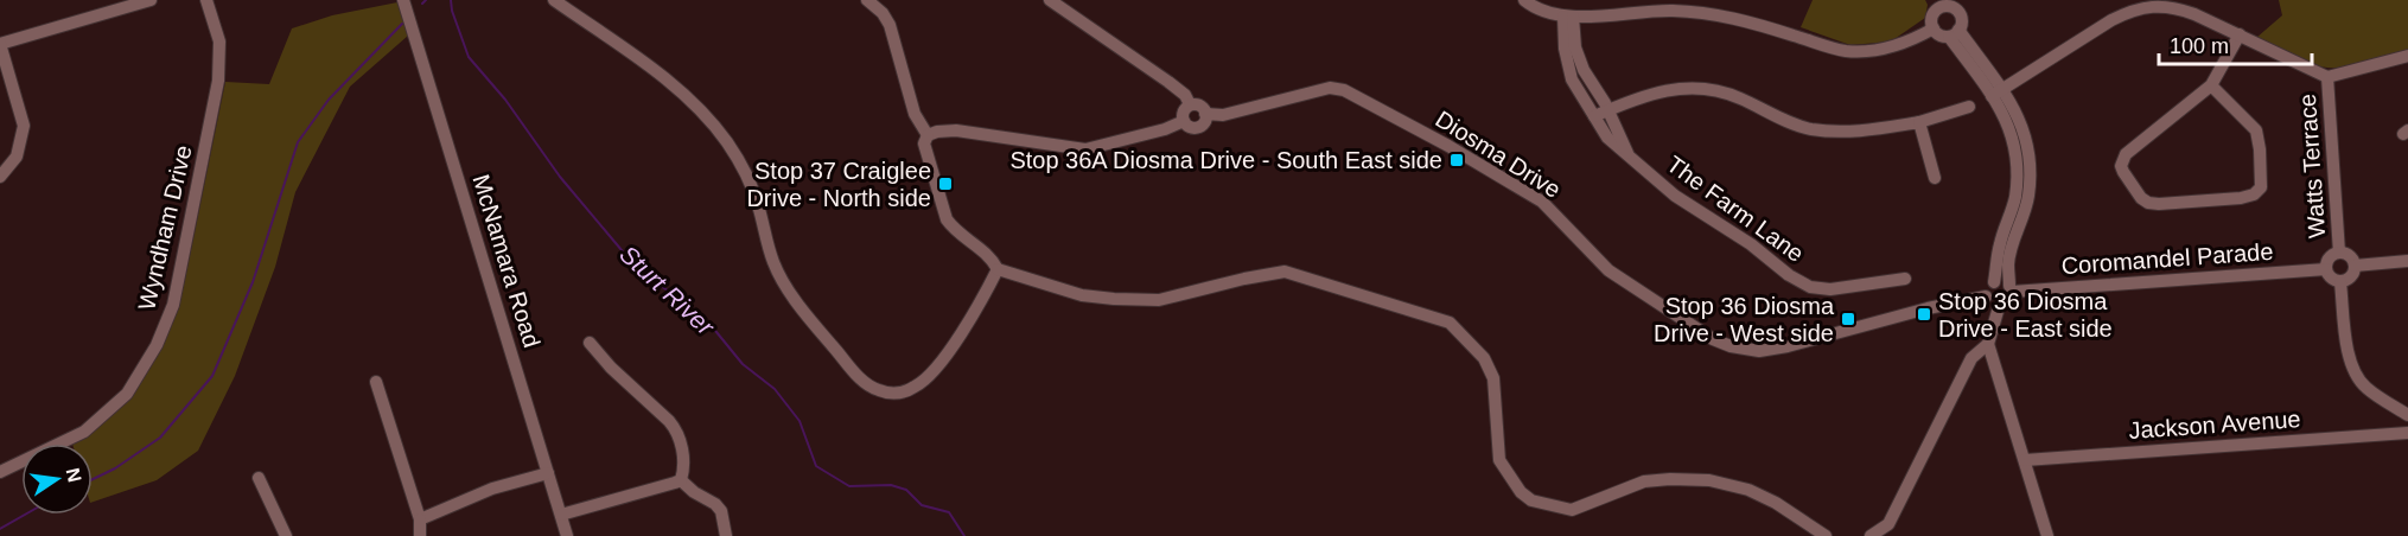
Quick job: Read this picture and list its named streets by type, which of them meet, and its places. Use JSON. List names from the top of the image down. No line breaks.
{"streets":{"street":["Diosma Drive","Watts Terrace","The Farm Lane","Wyndham Drive","Coromandel Parade","McNamara Road","Jackson Avenue"]},"crossings":[["Diosma Drive","Coromandel Parade"],["Watts Terrace","Coromandel Parade"]],"water":["Sturt River"],"places":{"transit":["Stop 36A Diosma Drive - South East side","Stop 37 Craiglee Drive - North side","Stop 36 Diosma Drive - East side","Stop 36 Diosma Drive - West side"]},"scale_bar":"100 m","north":"right"}
